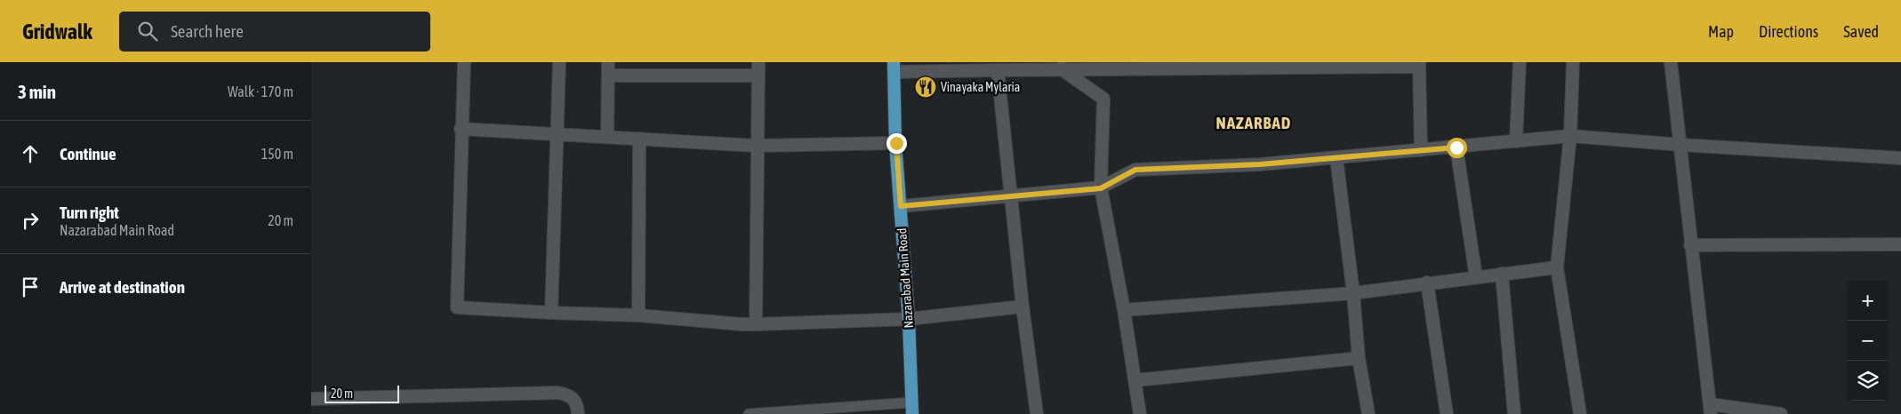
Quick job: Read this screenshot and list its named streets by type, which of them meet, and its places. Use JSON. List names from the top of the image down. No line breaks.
{"streets":{"main road":["Nazarabad Main Road"]},"districts":["NAZARBAD"],"places":{"restaurant":["Vinayaka Mylaria"]},"scale_bar":"20 m","page":{"header":"Gridwalk","search":"Search here","nav":["Map","Directions","Saved"],"heading":["3 min","Walk · 170 m"],"list":[["Continue","150 m"],["Turn right","Nazarabad Main Road","20 m"],"Arrive at destination"],"map_buttons":["+","−"],"scale":"20 m"}}
